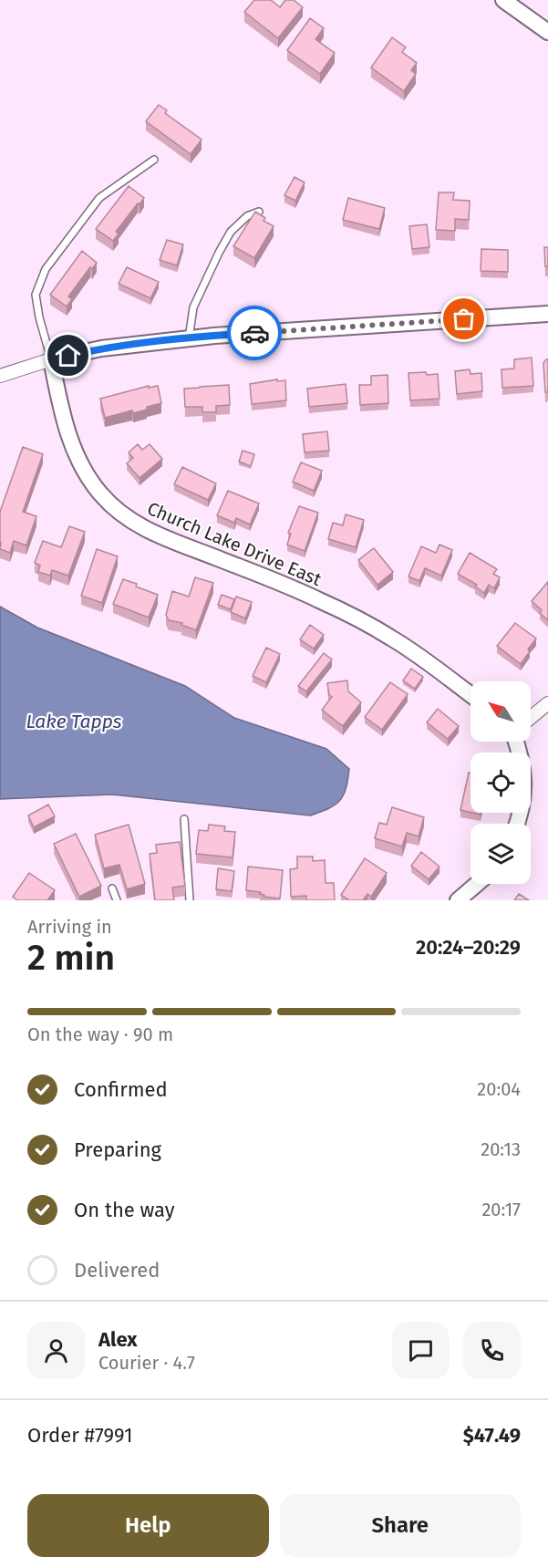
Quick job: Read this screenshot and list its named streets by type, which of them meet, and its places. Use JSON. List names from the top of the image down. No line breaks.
{"streets":{"street":["Church Lake Drive East"]},"water":["Lake Tapps"],"north":"top left","page":{"heading":["2 min","Arriving in","20:24–20:29"],"panel":["Alex","Courier · 4.7","Order #7991","$47.49"],"bar":"On the way · 90 m","list":[["Confirmed","20:04"],["Preparing","20:13"],["On the way","20:17"],"Delivered"],"buttons":["Help","Share"]}}
